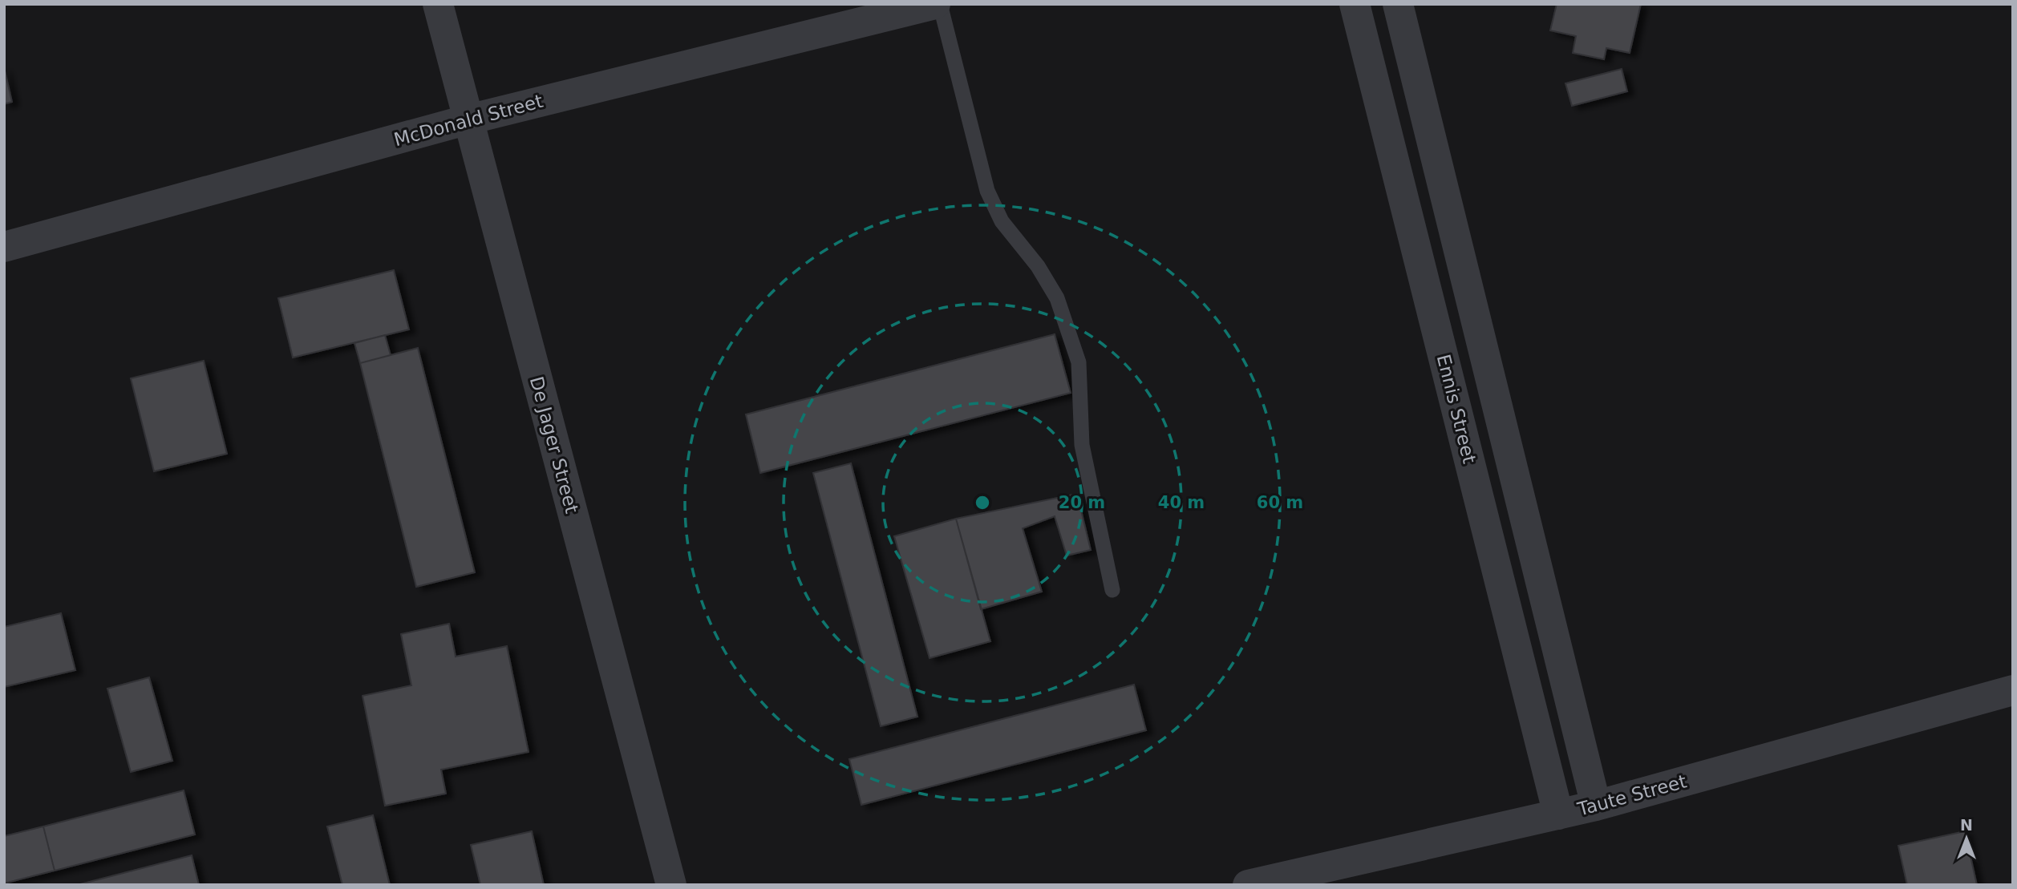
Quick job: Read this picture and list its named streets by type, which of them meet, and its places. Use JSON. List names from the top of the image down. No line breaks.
{"streets":{"street":["McDonald Street","Ennis Street","De Jager Street","Taute Street"]},"crossings":[["McDonald Street","De Jager Street"],["Ennis Street","Taute Street"]],"north":"top","rings":["20 m","40 m","60 m"]}
